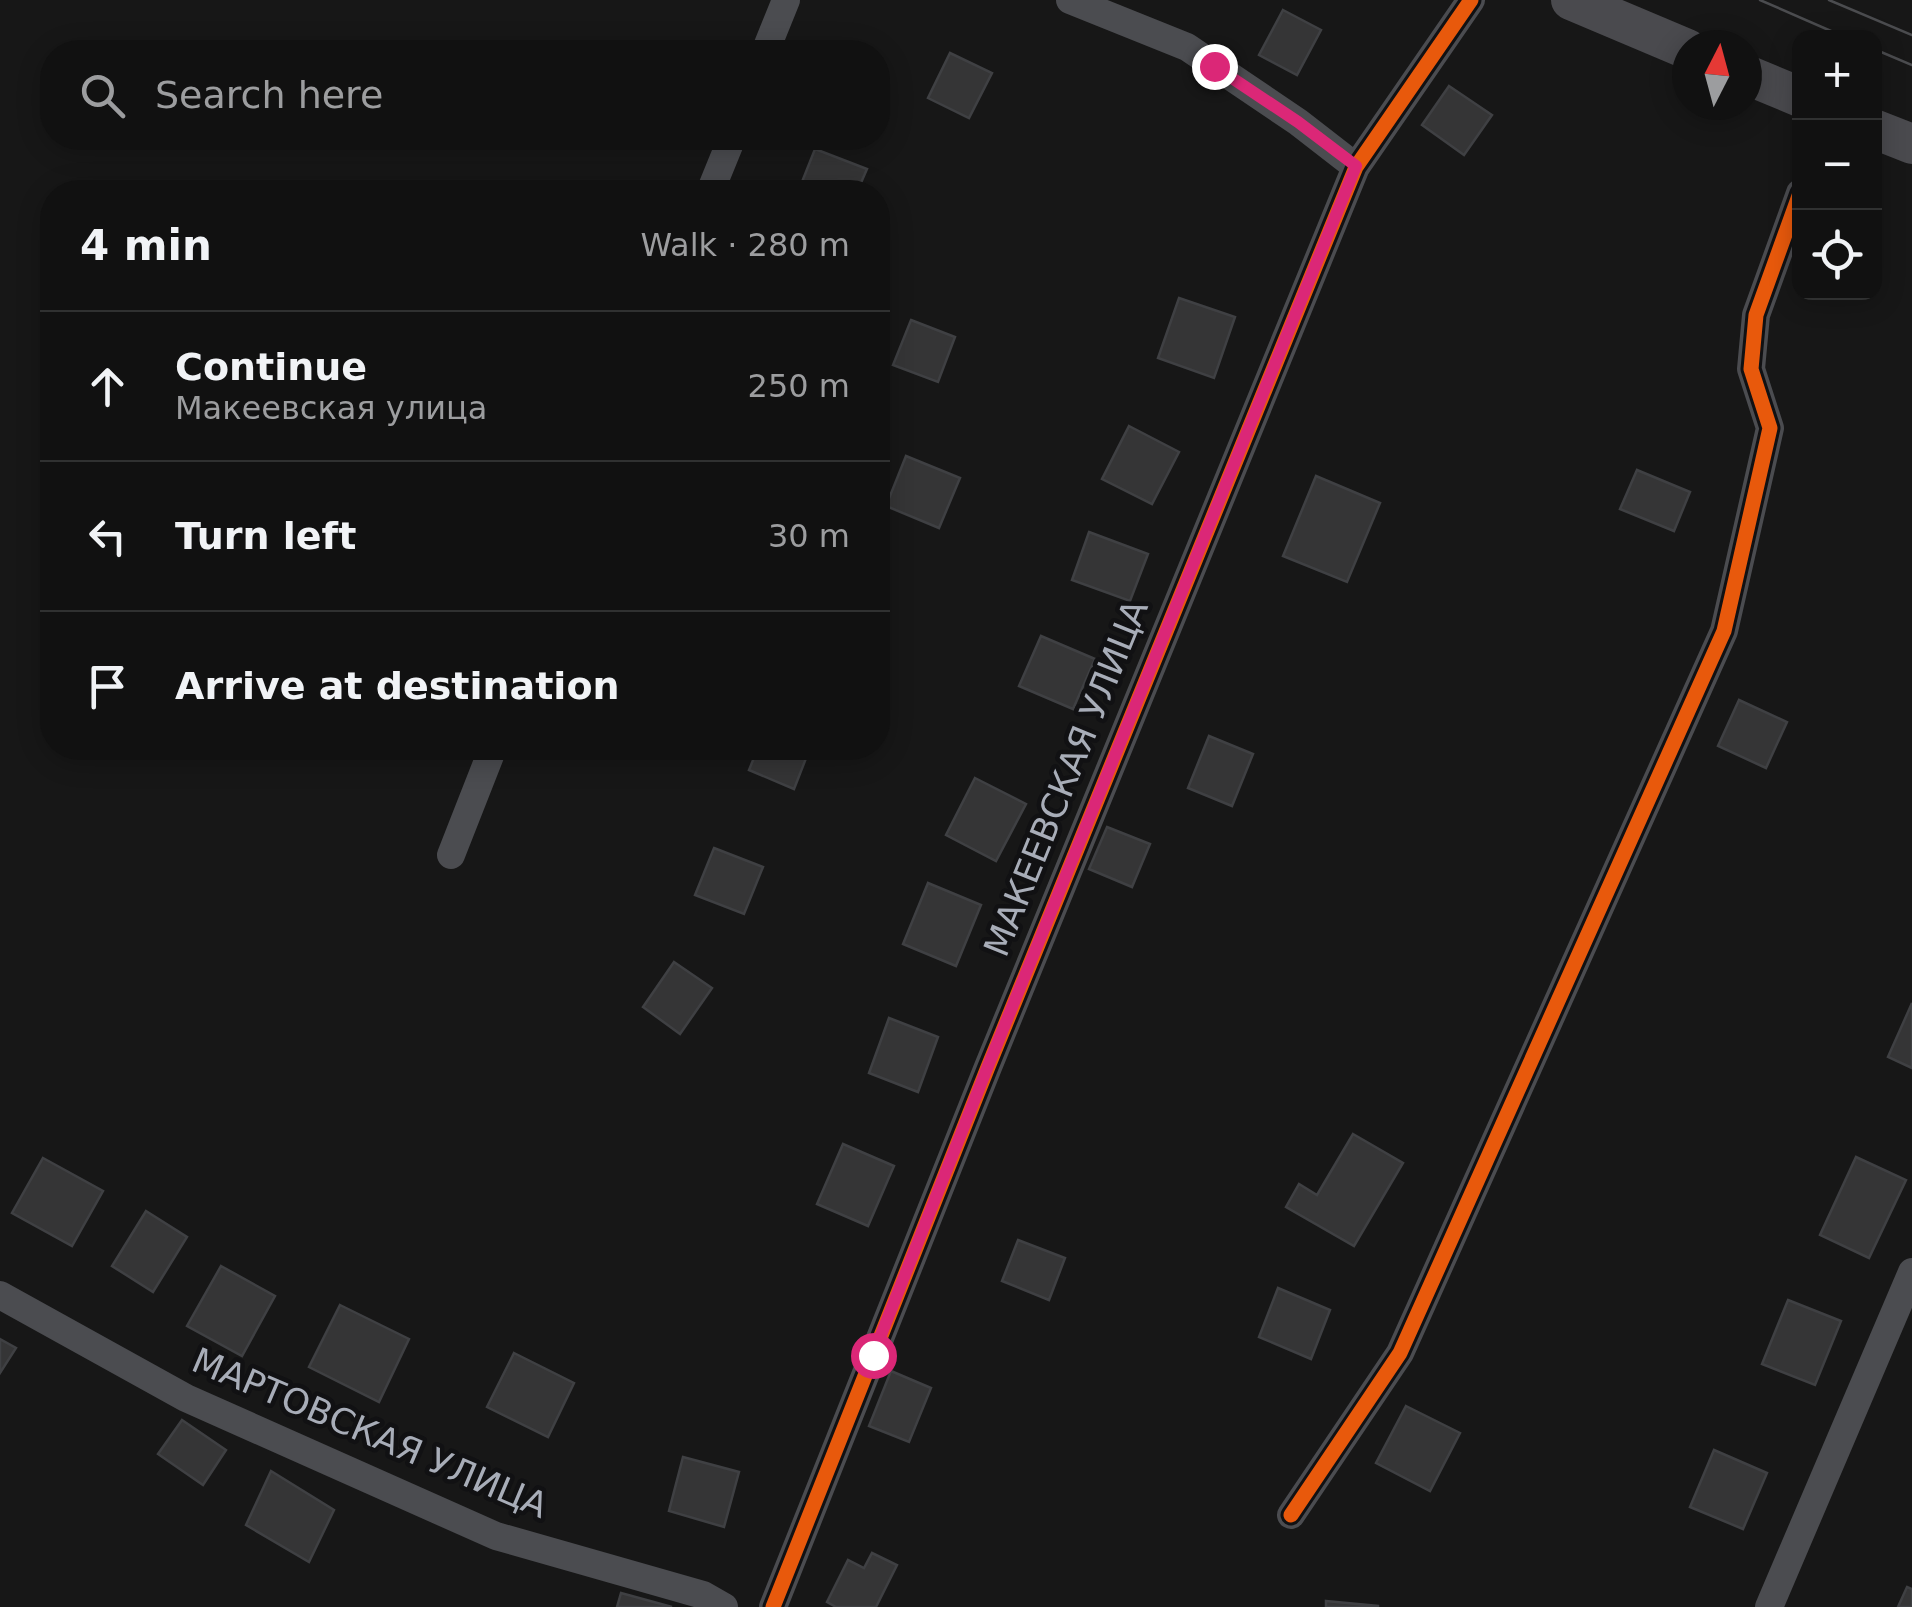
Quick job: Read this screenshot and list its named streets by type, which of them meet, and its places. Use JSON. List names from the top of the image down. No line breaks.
{"streets":{"street":["МАКЕЕВСКАЯ УЛИЦА","МАРТОВСКАЯ УЛИЦА"]},"north":"top","page":{"map_buttons":["+","−"],"search":"Search here","heading":["4 min","Walk · 280 m"],"list":[["Continue","Макеевская улица","250 m"],["Turn left","30 m"],"Arrive at destination"]}}
